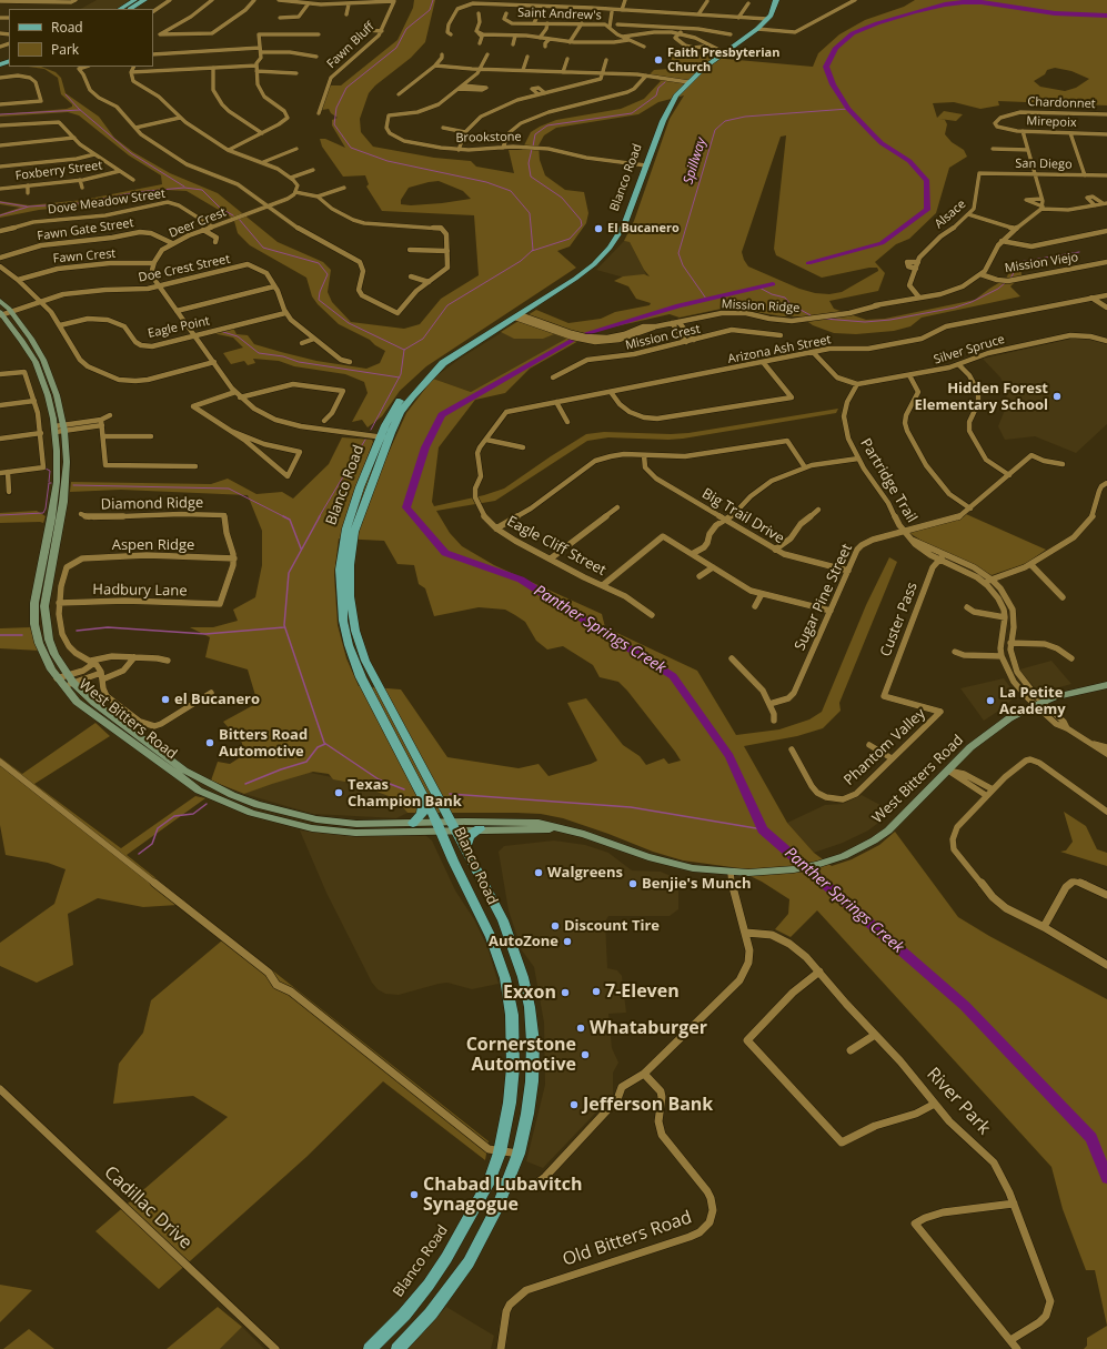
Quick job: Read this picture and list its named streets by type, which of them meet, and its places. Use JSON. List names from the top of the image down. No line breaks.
{"streets":{"main road":["Blanco Road","West Bitters Road"],"street":["Saint Andrew's","Fawn Bluff","Chardonnet","Mirepoix","Brookstone","San Diego","Foxberry Street","Dove Meadow Street","Alsace","Deer Crest","Fawn Gate Street","Fawn Crest","Mission Viejo","Doe Crest Street","Mission Ridge","Eagle Point","Mission Crest","Arizona Ash Street","Silver Spruce","Partridge Trail","Diamond Ridge","Big Trail Drive","Aspen Ridge","Eagle Cliff Street","Hadbury Lane","Sugar Pine Street","Custer Pass","Phantom Valley","River Park","Cadillac Drive","Old Bitters Road"]},"crossings":[["Chardonnet","Mirepoix"],["Brookstone","Blanco Road"],["San Diego","Alsace"],["Blanco Road","Mission Ridge"],["Blanco Road","West Bitters Road"],["Dove Meadow Street","Deer Crest"],["Alsace","Mission Ridge"],["Deer Crest","Fawn Gate Street"],["Deer Crest","Fawn Crest"],["Mission Viejo","Mission Ridge"],["Doe Crest Street","Eagle Point"],["Doe Crest Street","West Bitters Road"],["Arizona Ash Street","Eagle Cliff Street"],["Silver Spruce","Partridge Trail"],["Partridge Trail","Sugar Pine Street"],["Partridge Trail","Custer Pass"],["Partridge Trail","West Bitters Road"],["Diamond Ridge","Aspen Ridge"],["Diamond Ridge","Hadbury Lane"],["Big Trail Drive","Sugar Pine Street"],["Aspen Ridge","Hadbury Lane"],["Custer Pass","Phantom Valley"]],"water":["Spillway","Panther Springs Creek"],"places":["Faith Presbyterian Church","El Bucanero","Hidden Forest Elementary School","el Bucanero","La Petite Academy","Bitters Road Automotive","Texas Champion Bank","Walgreens","Benjie's Munch","Discount Tire","AutoZone","7-Eleven","Exxon","Whataburger","Cornerstone Automotive","Jefferson Bank","Chabad Lubavitch Synagogue"],"legend":["Road","Park"]}
